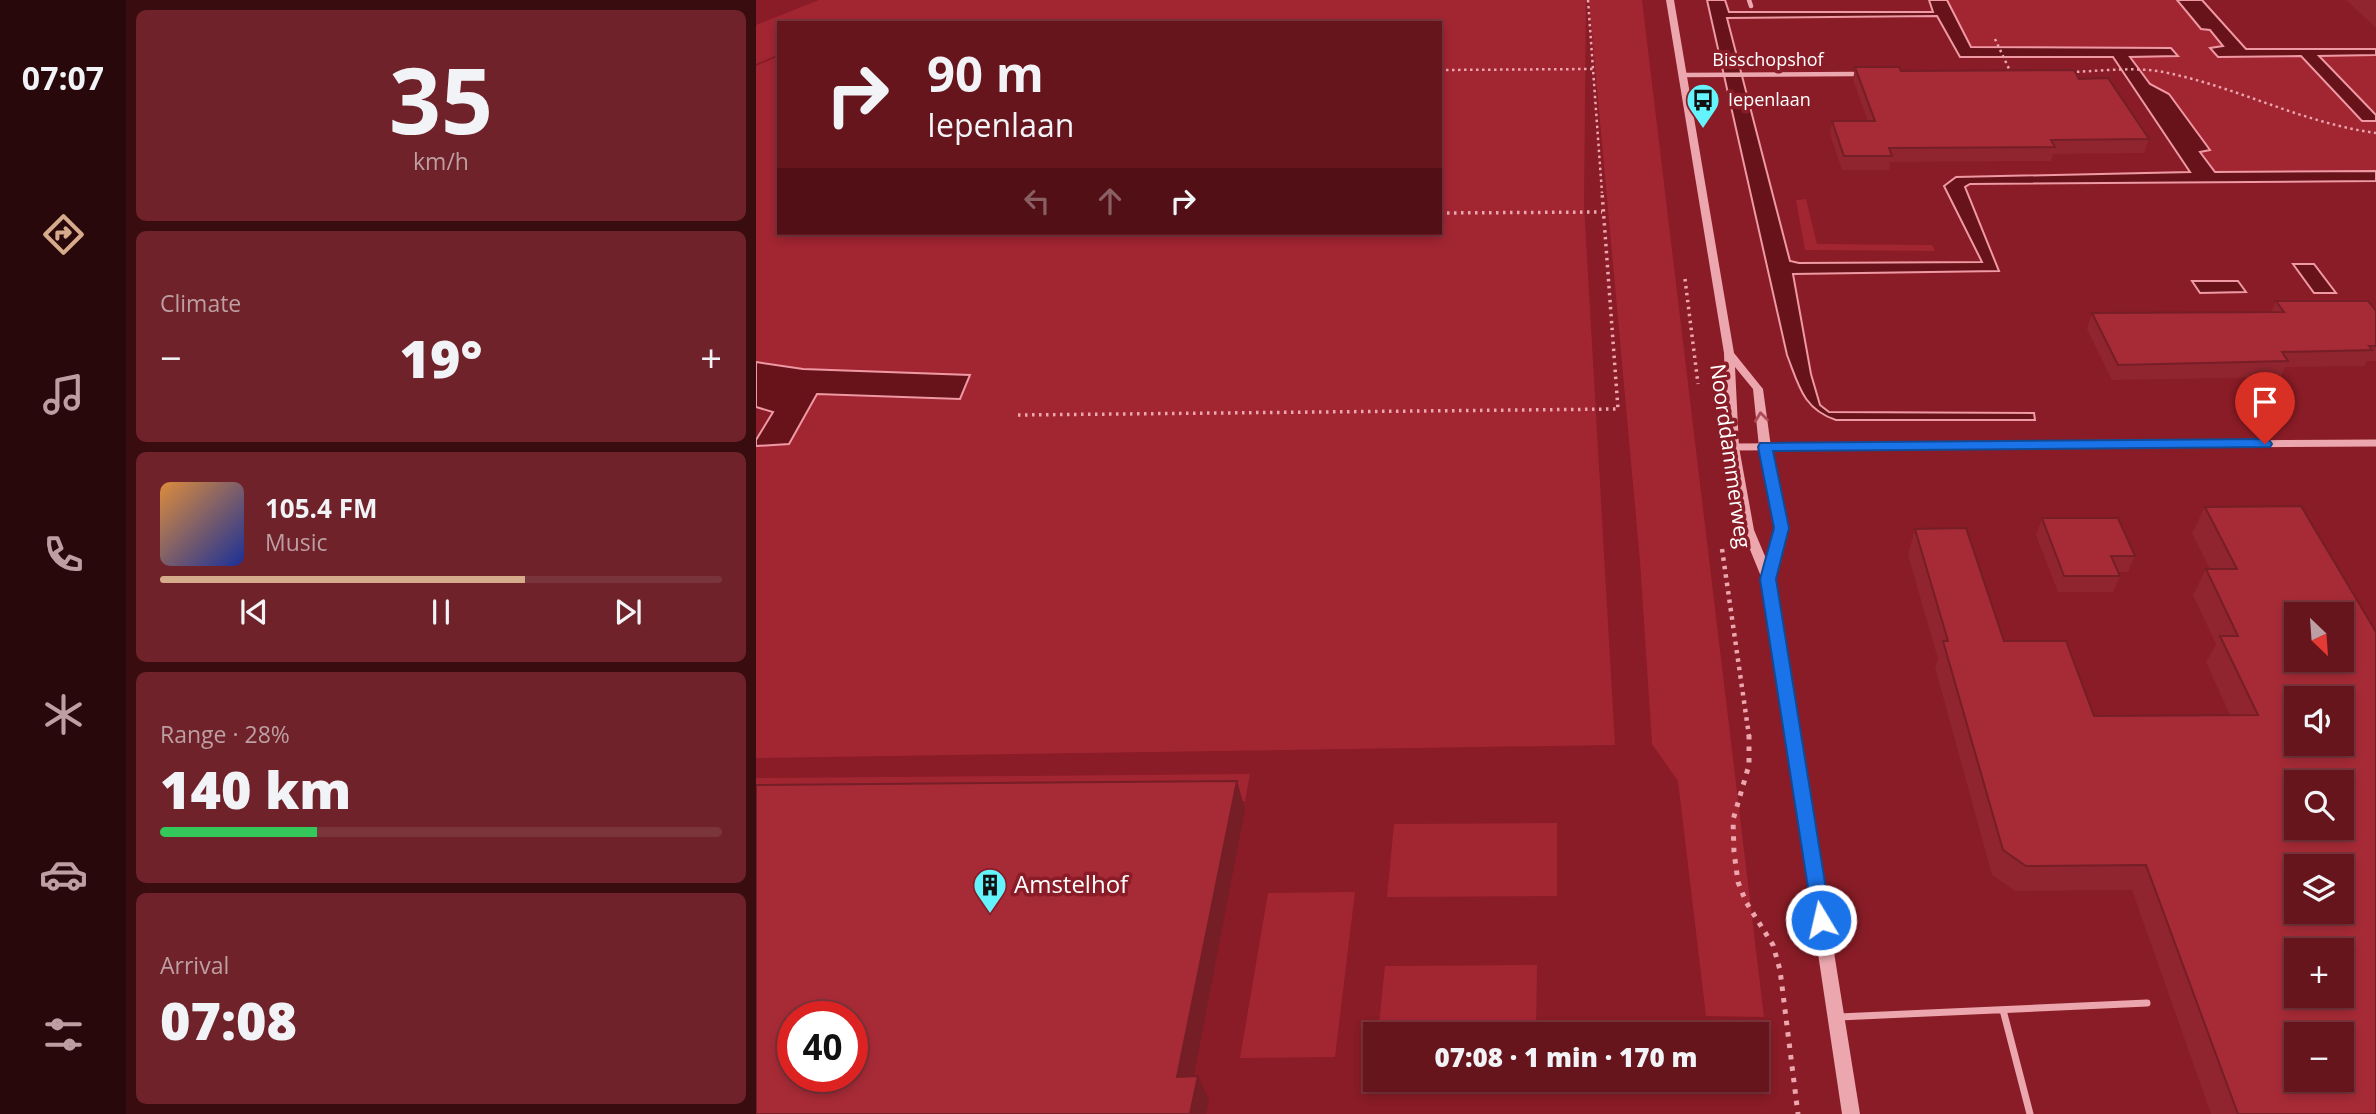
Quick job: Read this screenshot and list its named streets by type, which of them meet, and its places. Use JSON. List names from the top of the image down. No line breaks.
{"streets":{"street":["Bisschopshof","Noorddammerweg"]},"crossings":[["Bisschopshof","Noorddammerweg"]],"places":{"bus stop":["Iepenlaan"],"building":["Amstelhof"]},"north":"bottom right","page":{"tabs":"07:07","tile":[["35","km/h"],"Climate",["Range · 28%","140 km"],["Arrival","07:08"]],"turn":["90 m","Iepenlaan"],"heat":["−","19°","+"],"song":["105.4 FM","Music"],"map_buttons":["+","−"],"limit":"40","trip":"07:08 · 1 min · 170 m"}}
